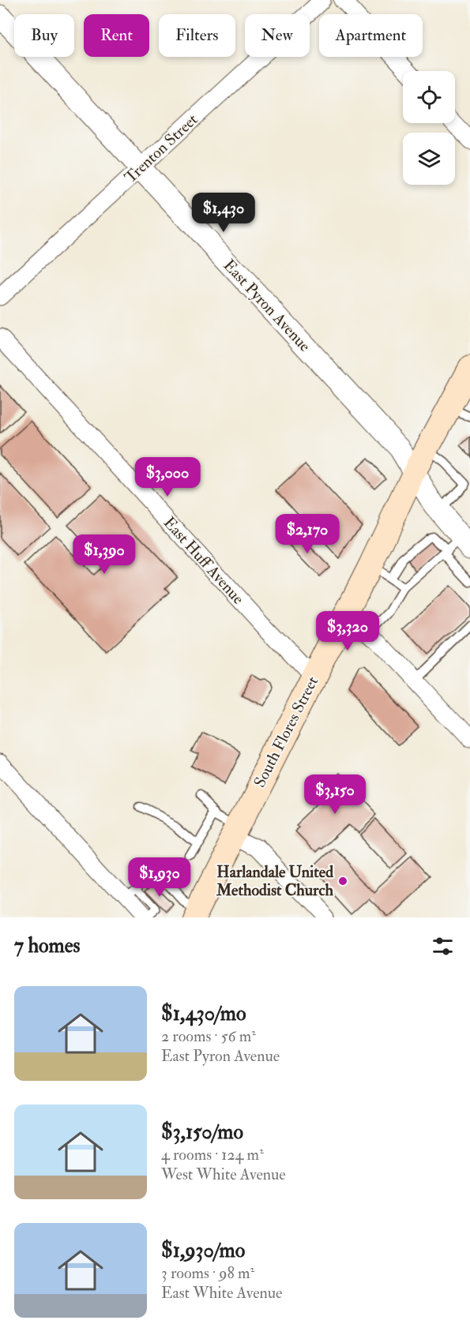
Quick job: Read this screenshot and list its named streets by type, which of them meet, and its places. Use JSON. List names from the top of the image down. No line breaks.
{"streets":{"main road":["South Flores Street"],"street":["Trenton Street","East Pyron Avenue","East Huff Avenue"]},"crossings":[["Trenton Street","East Pyron Avenue"],["East Pyron Avenue","South Flores Street"],["East Huff Avenue","South Flores Street"]],"places":["Harlandale United Methodist Church"],"page":{"chip":["Buy","Rent","Filters","New","Apartment"],"price":["$1,430","$3,000","$2,170","$1,390","$3,320","$3,150","$1,930"],"heading":"7 homes","list":[{"name":"$1,430/mo","note":"2 rooms · 56 m² · East Pyron Avenue"},{"name":"$3,150/mo","note":"4 rooms · 124 m² · West White Avenue"},{"name":"$1,930/mo","note":"3 rooms · 98 m² · East White Avenue"}]}}
